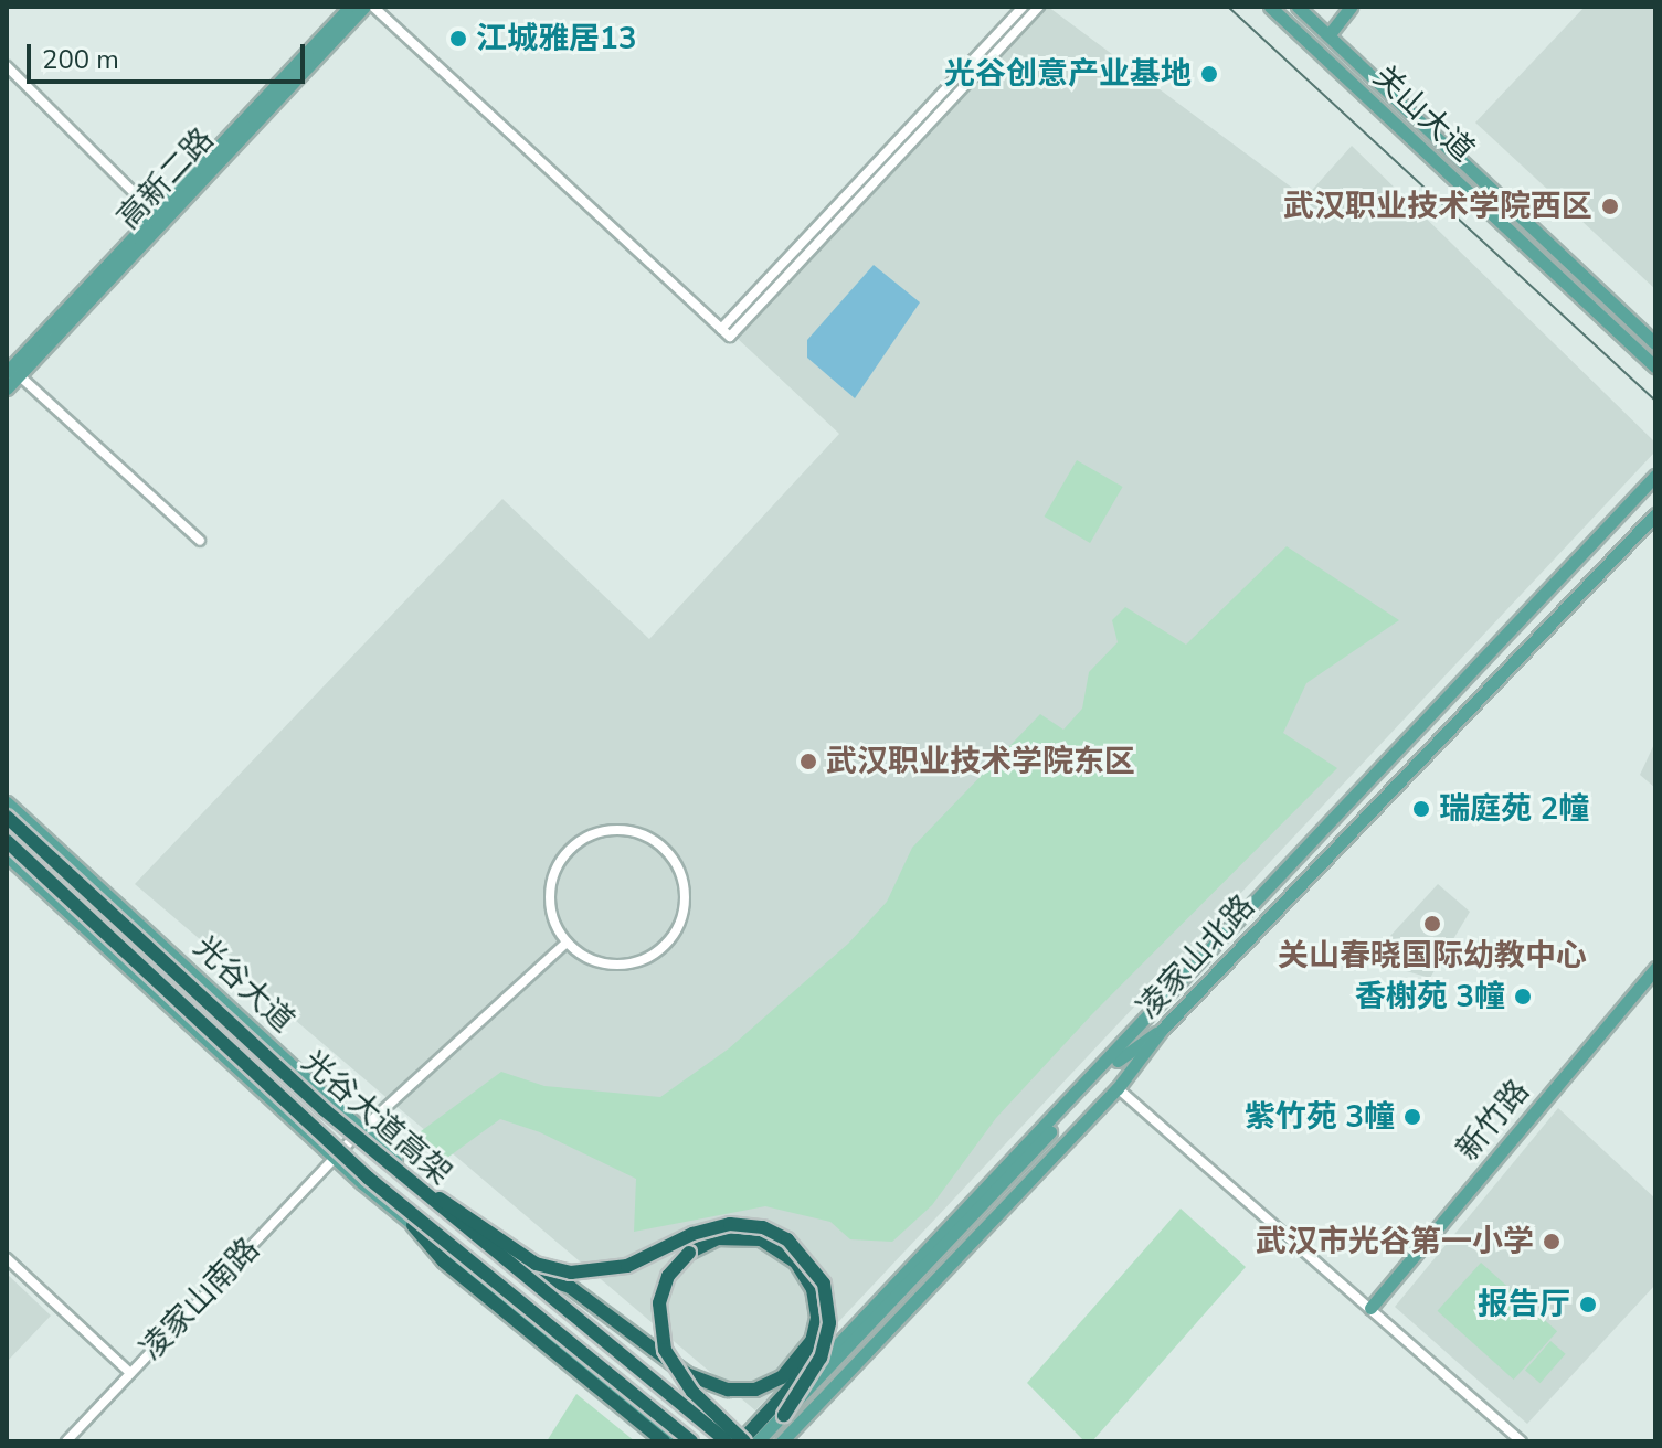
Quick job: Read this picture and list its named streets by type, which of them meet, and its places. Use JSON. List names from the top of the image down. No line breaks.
{"streets":{"highway":["光谷大道高架"],"main road":["关山大道","高新二路","凌家山北路","光谷大道","新竹路"],"street":["凌家山南路"]},"crossings":[["光谷大道","光谷大道高架"],["光谷大道","凌家山南路"]],"places":["江城雅居13","光谷创意产业基地","武汉职业技术学院西区","武汉职业技术学院东区","瑞庭苑 2幢","关山春晓国际幼教中心","香榭苑 3幢","紫竹苑 3幢","武汉市光谷第一小学","报告厅"],"scale_bar":"200 m"}
